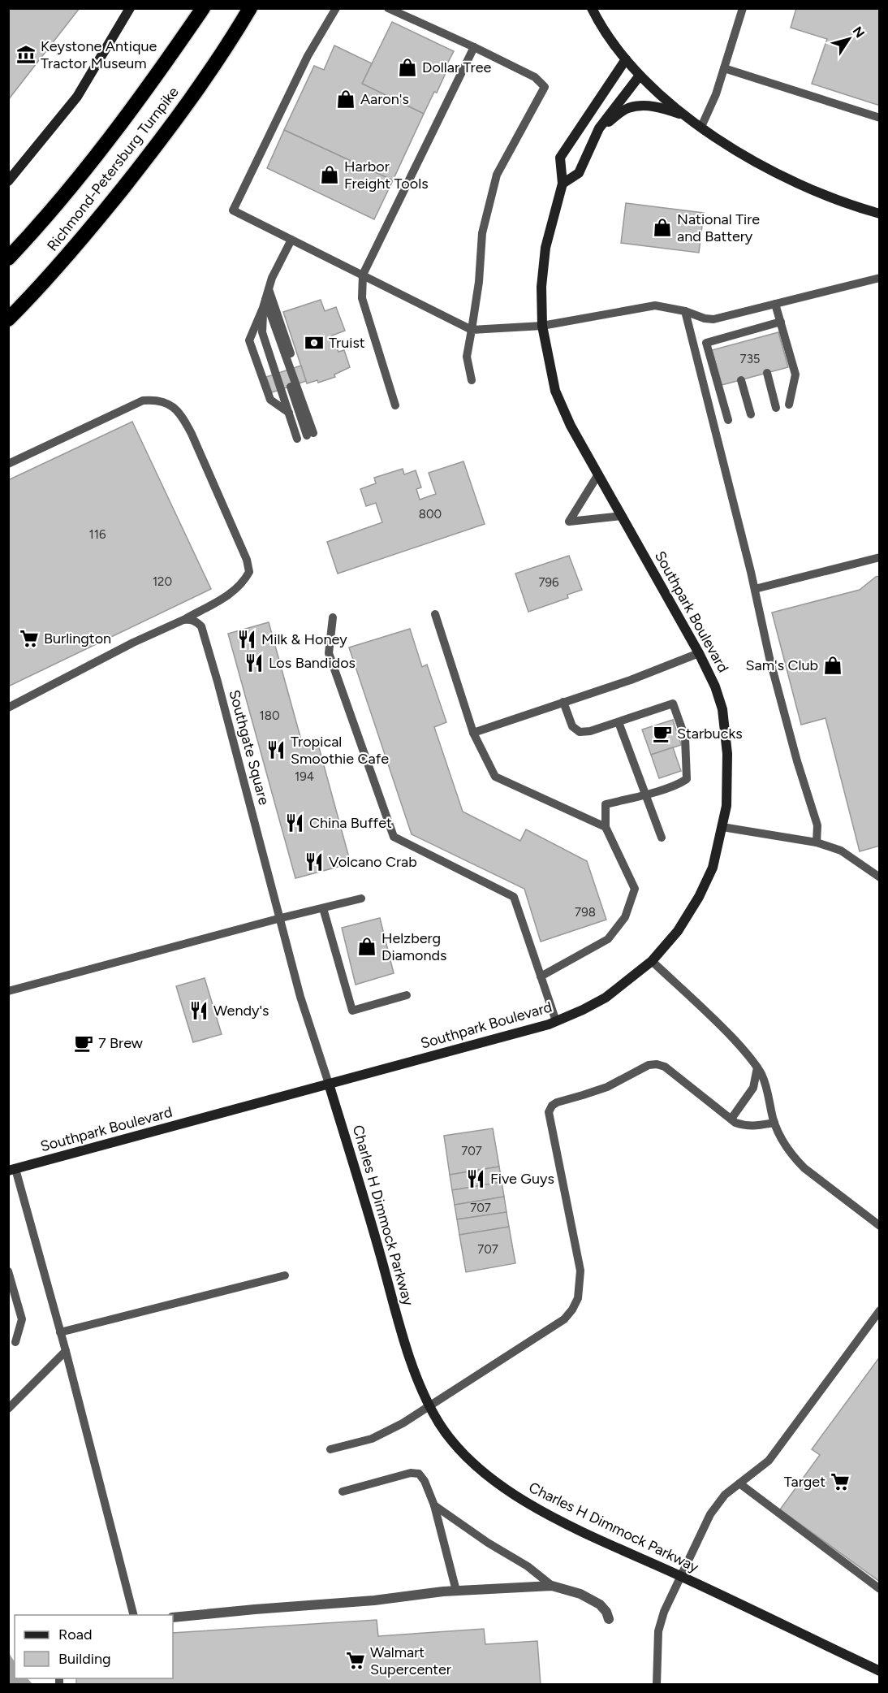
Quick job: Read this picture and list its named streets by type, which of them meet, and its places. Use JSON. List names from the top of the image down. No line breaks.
{"streets":{"highway":["Richmond-Petersburg Turnpike"],"street":["Southpark Boulevard","Charles H Dimmock Parkway"],"lane":["Southgate Square"]},"crossings":[["Southpark Boulevard","Southgate Square"],["Southpark Boulevard","Charles H Dimmock Parkway"],["Southgate Square","Charles H Dimmock Parkway"]],"places":{"museum":["Keystone Antique Tractor Museum"],"shop":["Dollar Tree","Aaron's","Harbor Freight Tools","National Tire and Battery","Sam's Club","Helzberg Diamonds"],"bank":["Truist"],"supermarket":["Burlington","Target","Walmart Supercenter"],"restaurant":["Milk & Honey","Los Bandidos","Tropical Smoothie Cafe","China Buffet","Volcano Crab","Wendy's","Five Guys"],"cafe":["Starbucks","7 Brew"]},"house_numbers":["735","800","116","120","796","180","194","798","707","707","707"],"legend":["Road","Building"],"north":"top right"}
